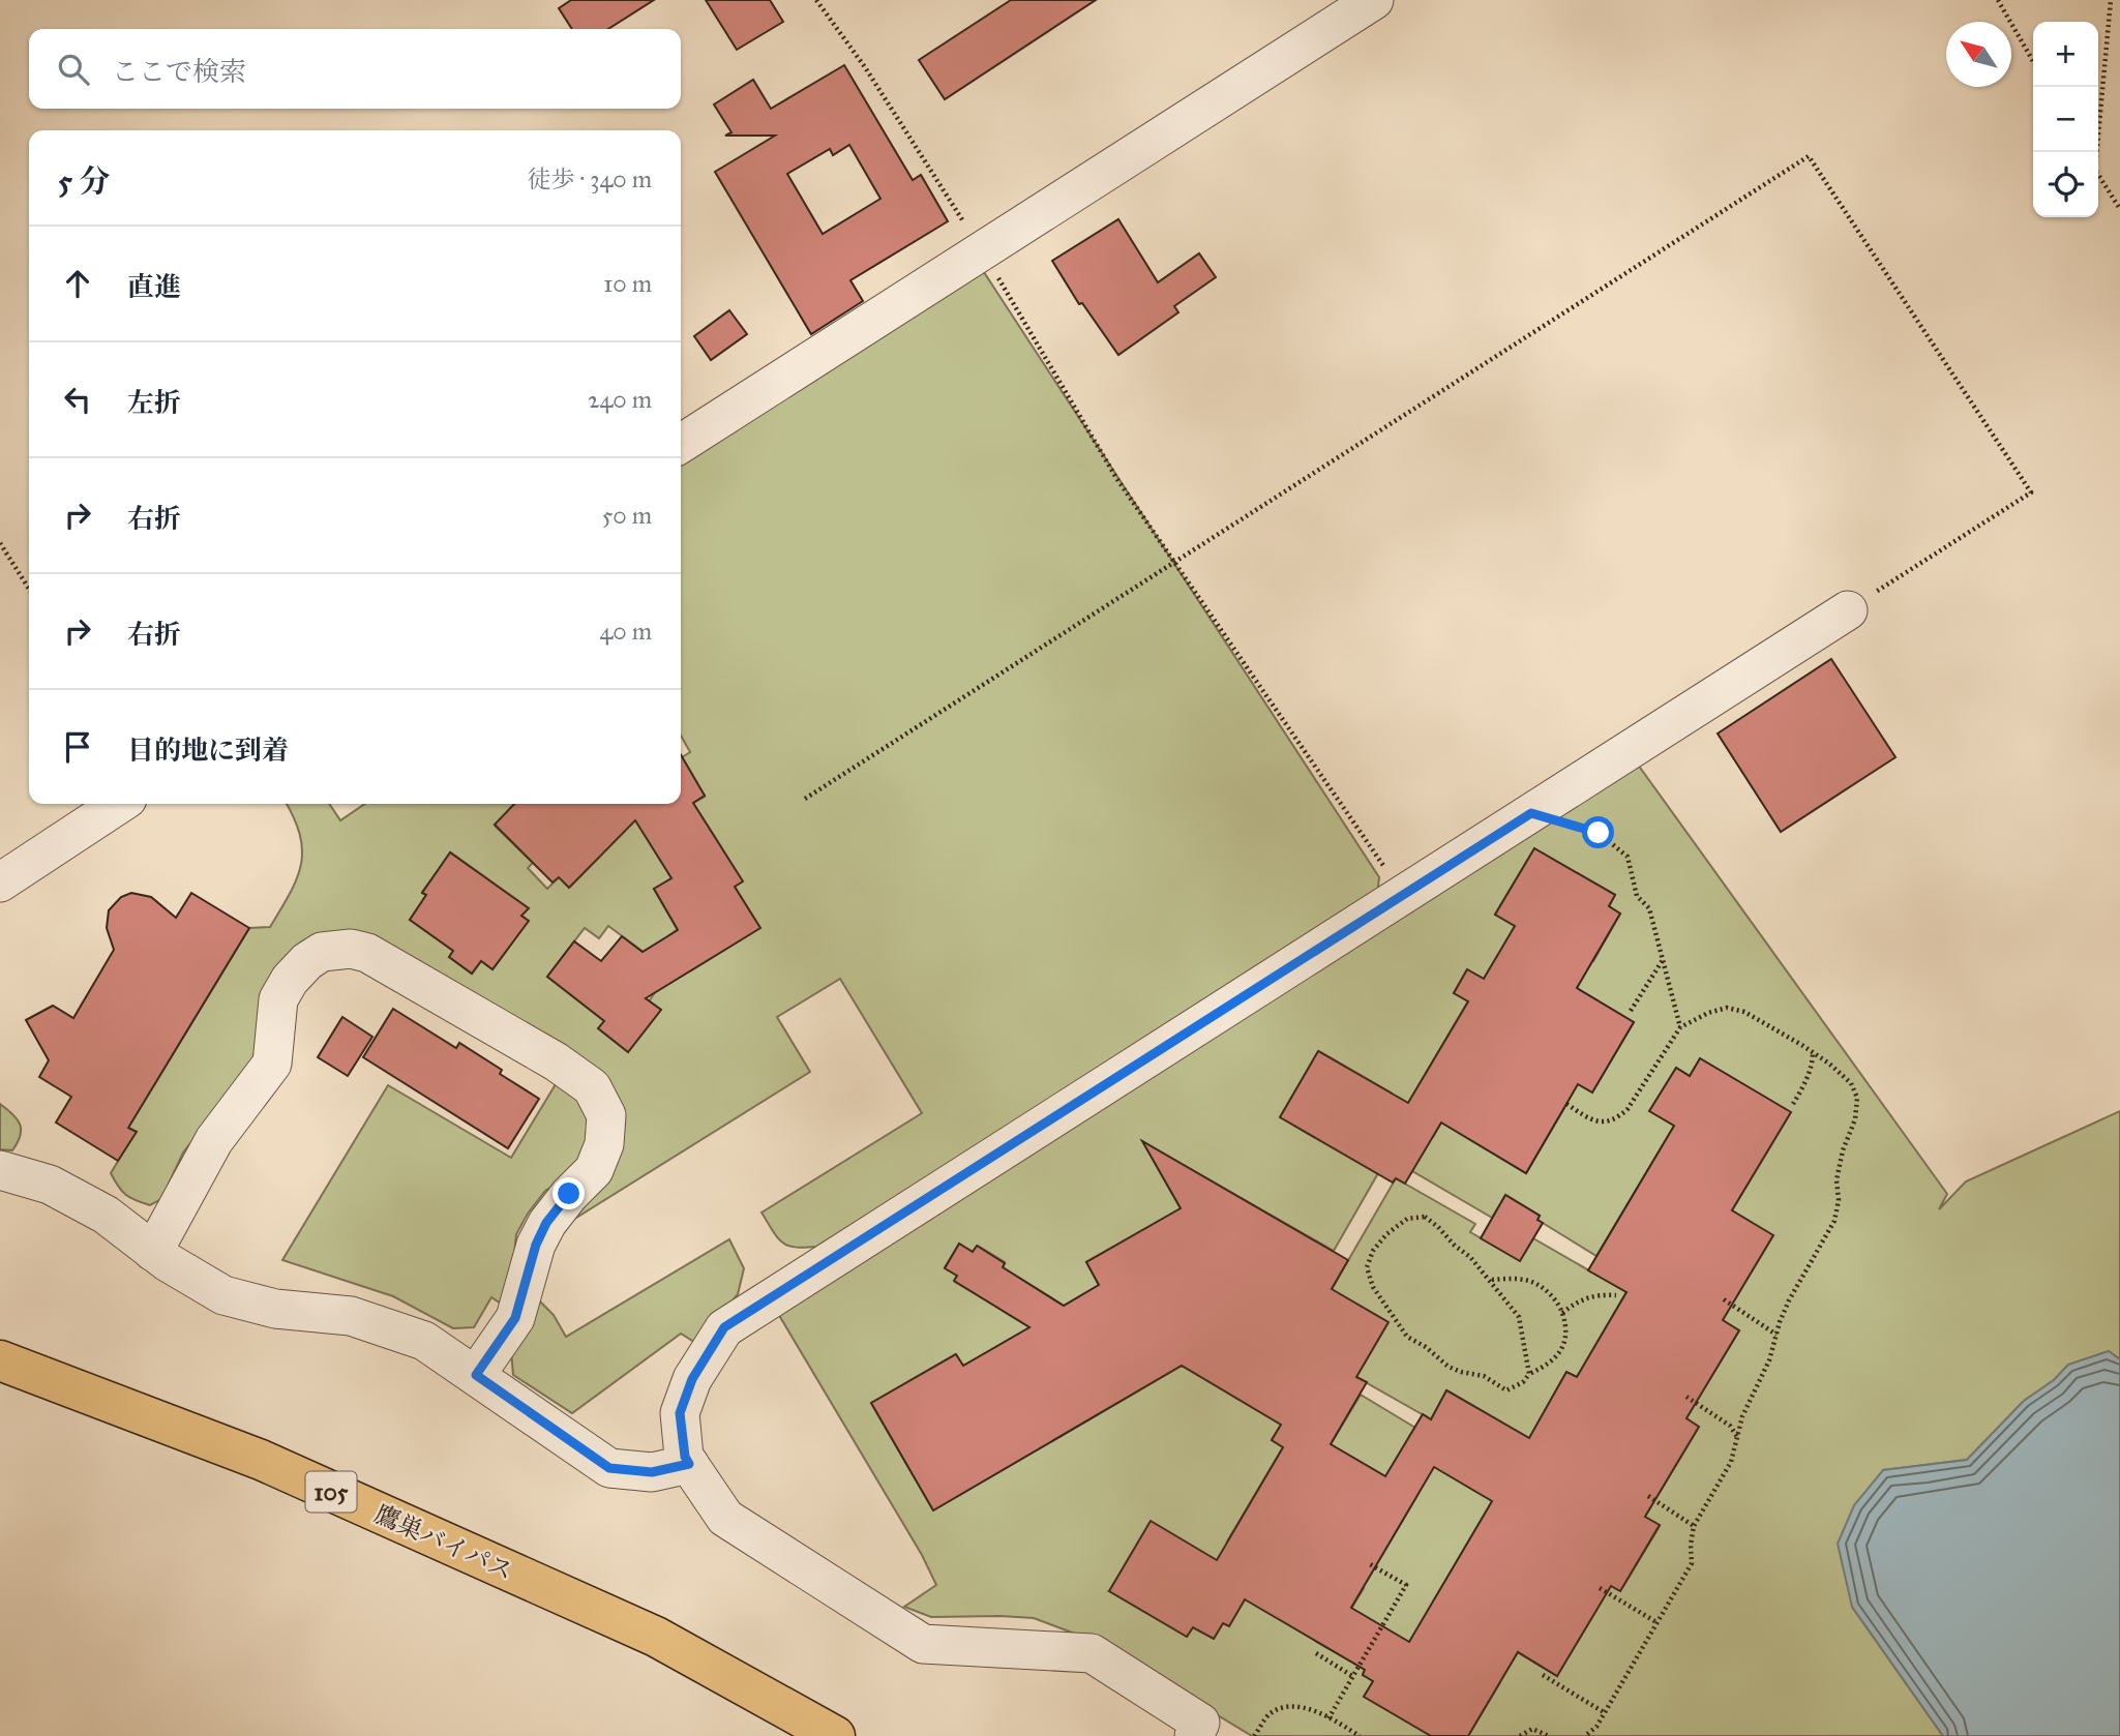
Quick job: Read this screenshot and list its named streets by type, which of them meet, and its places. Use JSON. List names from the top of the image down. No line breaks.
{"streets":{"highway":["105","鷹巣バイパス"]},"north":"top left","page":{"map_buttons":["+","−"],"search":"ここで検索","heading":["5 分","徒歩 · 340 m"],"list":[["直進","10 m"],["左折","240 m"],["右折","50 m"],["右折","40 m"],"目的地に到着"]}}
